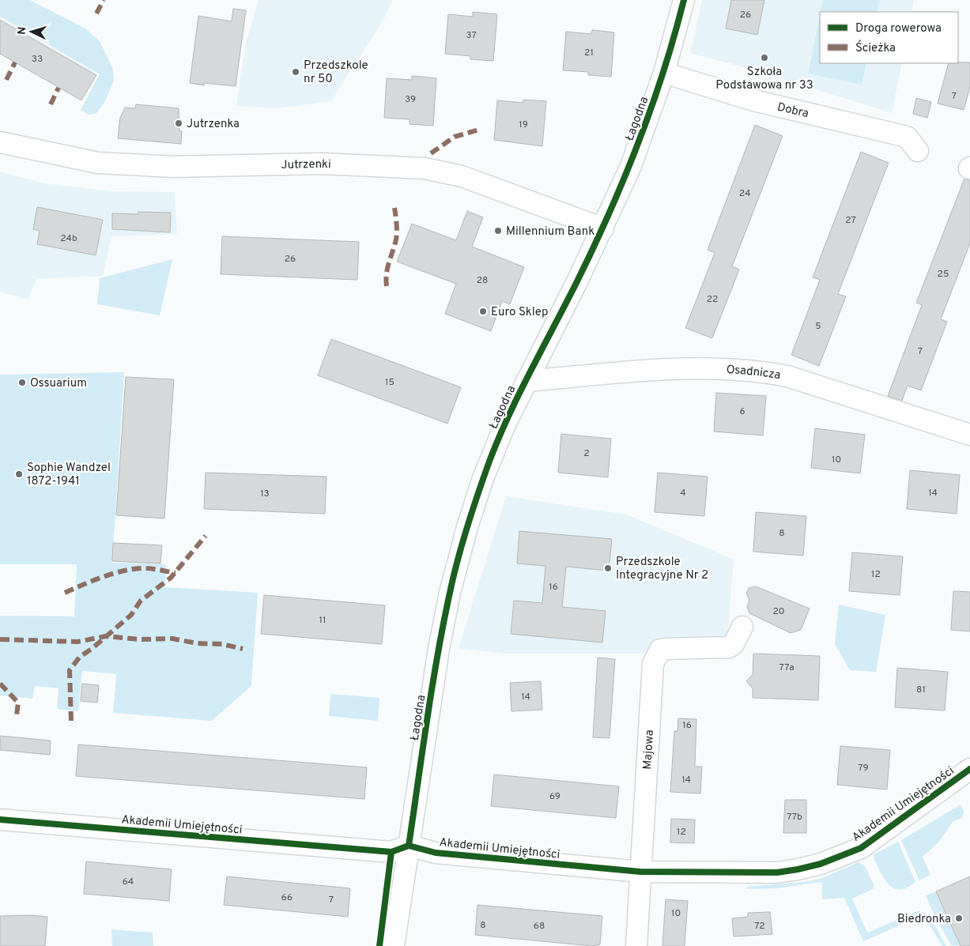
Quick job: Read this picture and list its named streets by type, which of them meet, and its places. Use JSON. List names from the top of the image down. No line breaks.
{"streets":{"street":["Dobra","Łagodna","Jutrzenki","Osadnicza","Majowa","Akademii Umiejętności"]},"crossings":[["Dobra","Łagodna"],["Łagodna","Jutrzenki"],["Łagodna","Osadnicza"],["Łagodna","Akademii Umiejętności"],["Majowa","Akademii Umiejętności"]],"places":["Szkoła Podstawowa nr 33","Przedszkole nr 50","Jutrzenka","Millennium Bank","Euro Sklep","Ossuarium","Sophie Wandzel 1872-1941","Przedszkole Integracyjne Nr 2","Biedronka"],"house_numbers":["26","37","21","33","7","39","19","24","27","24b","26","25","28","22","5","7","15","6","2","10","4","14","13","8","12","16","20","11","77a","81","14","16","79","14","69","77b","12","64","66","7","10","8","68","72"],"legend":["Droga rowerowa","Ścieżka"],"north":"left"}
